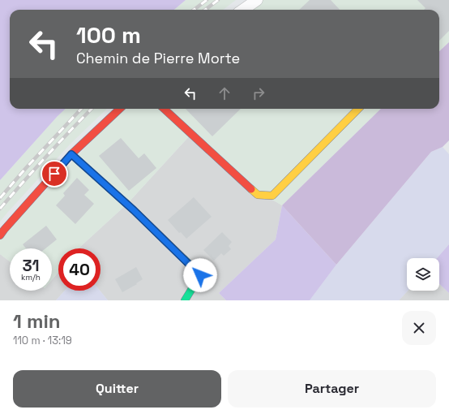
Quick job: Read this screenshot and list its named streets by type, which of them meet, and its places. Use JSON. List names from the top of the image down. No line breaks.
{"page":{"turn":["100 m","Chemin de Pierre Morte"],"speed":"31 km/h","limit":"40","heading":["1 min","110 m · 13:19"],"buttons":["Quitter","Partager"]}}
